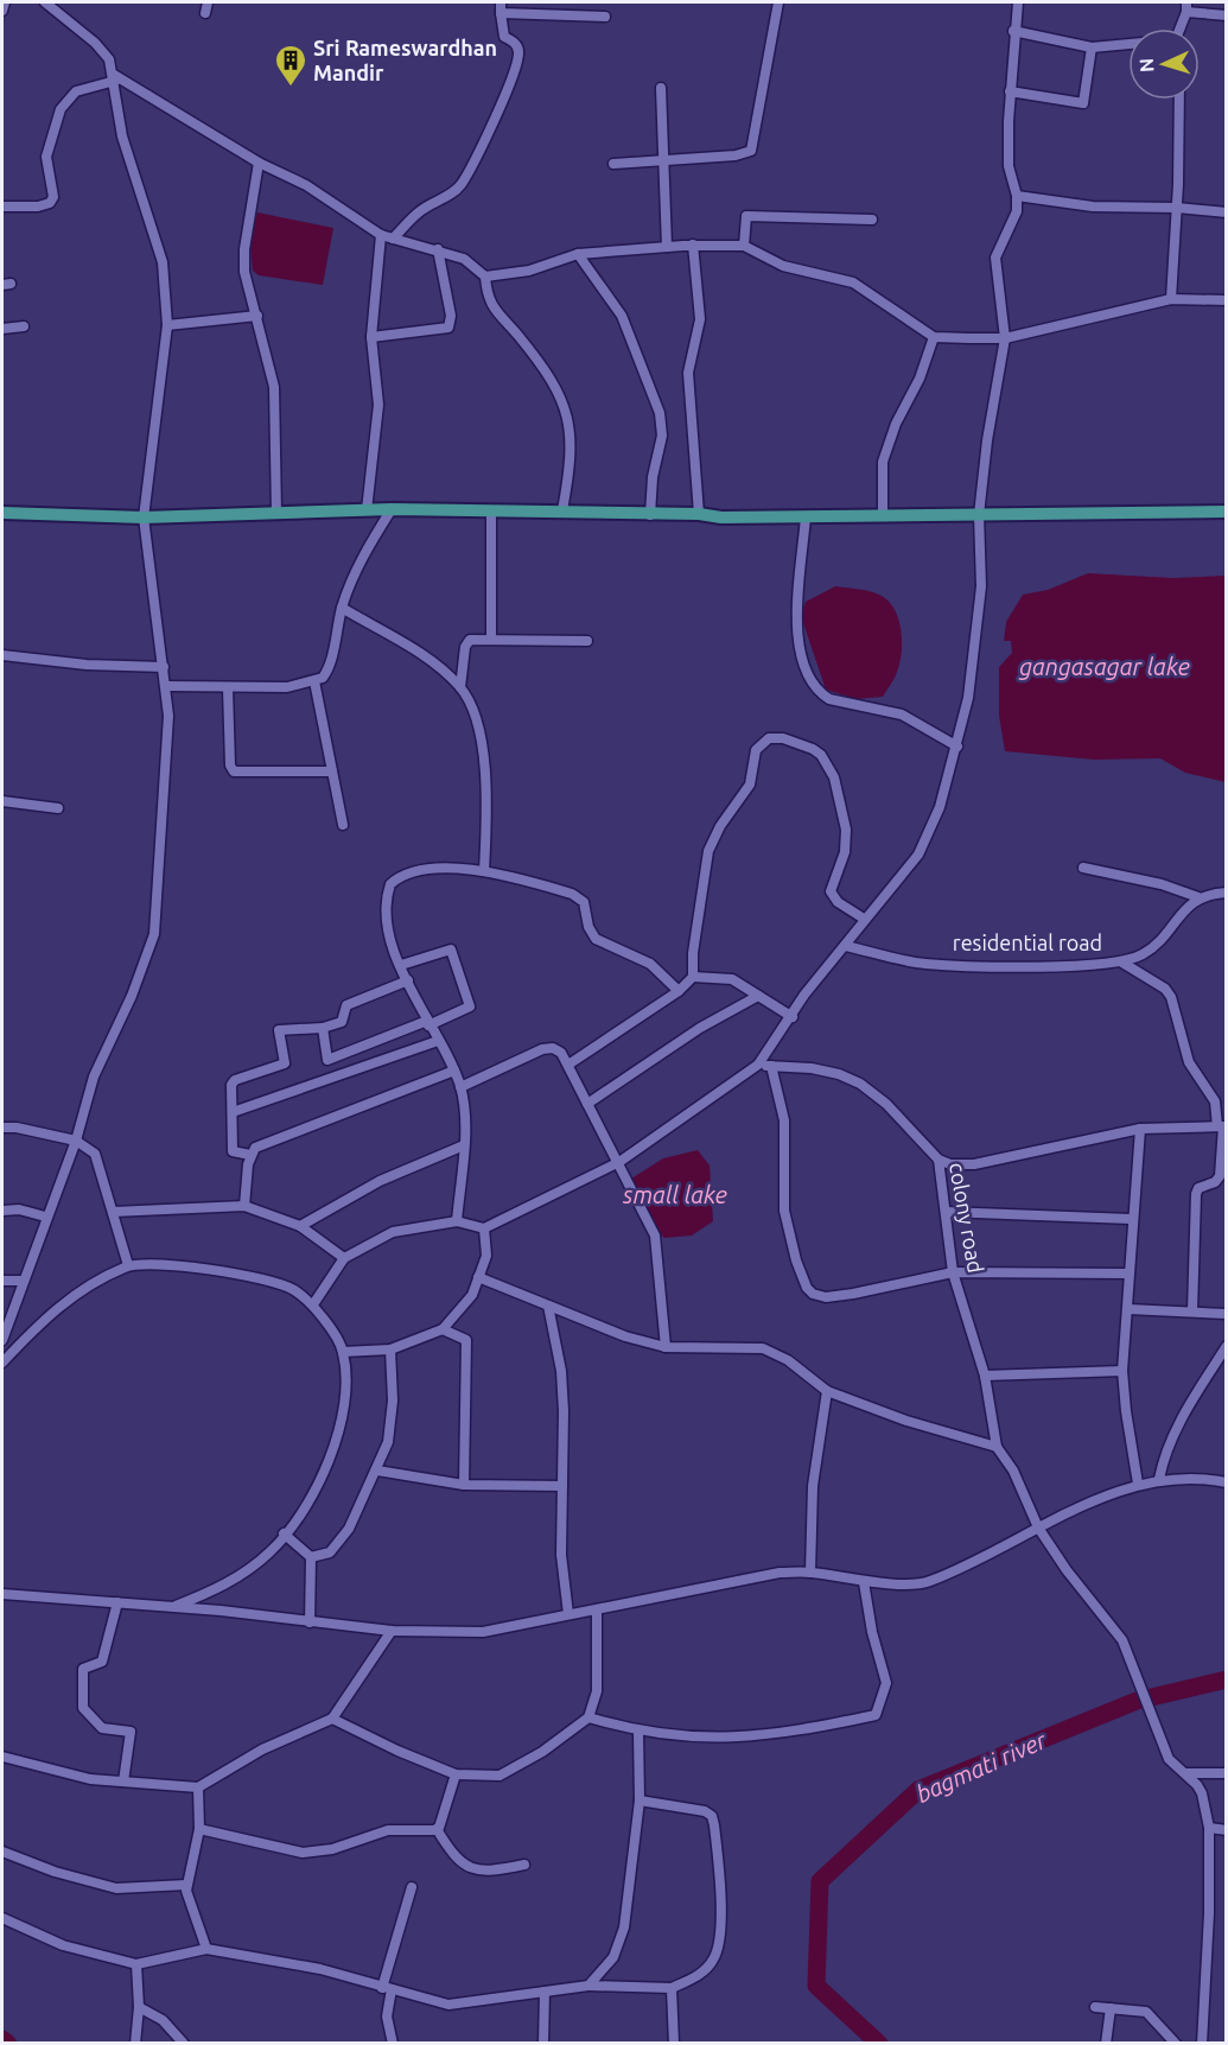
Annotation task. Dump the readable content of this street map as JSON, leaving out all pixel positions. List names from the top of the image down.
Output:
{
  "streets": {
    "street": ["residential road", "colony road"]
  },
  "water": ["gangasagar lake", "small lake", "bagmati river"],
  "places": {
    "building": ["Sri Rameswardhan Mandir"]
  },
  "north": "left"
}
